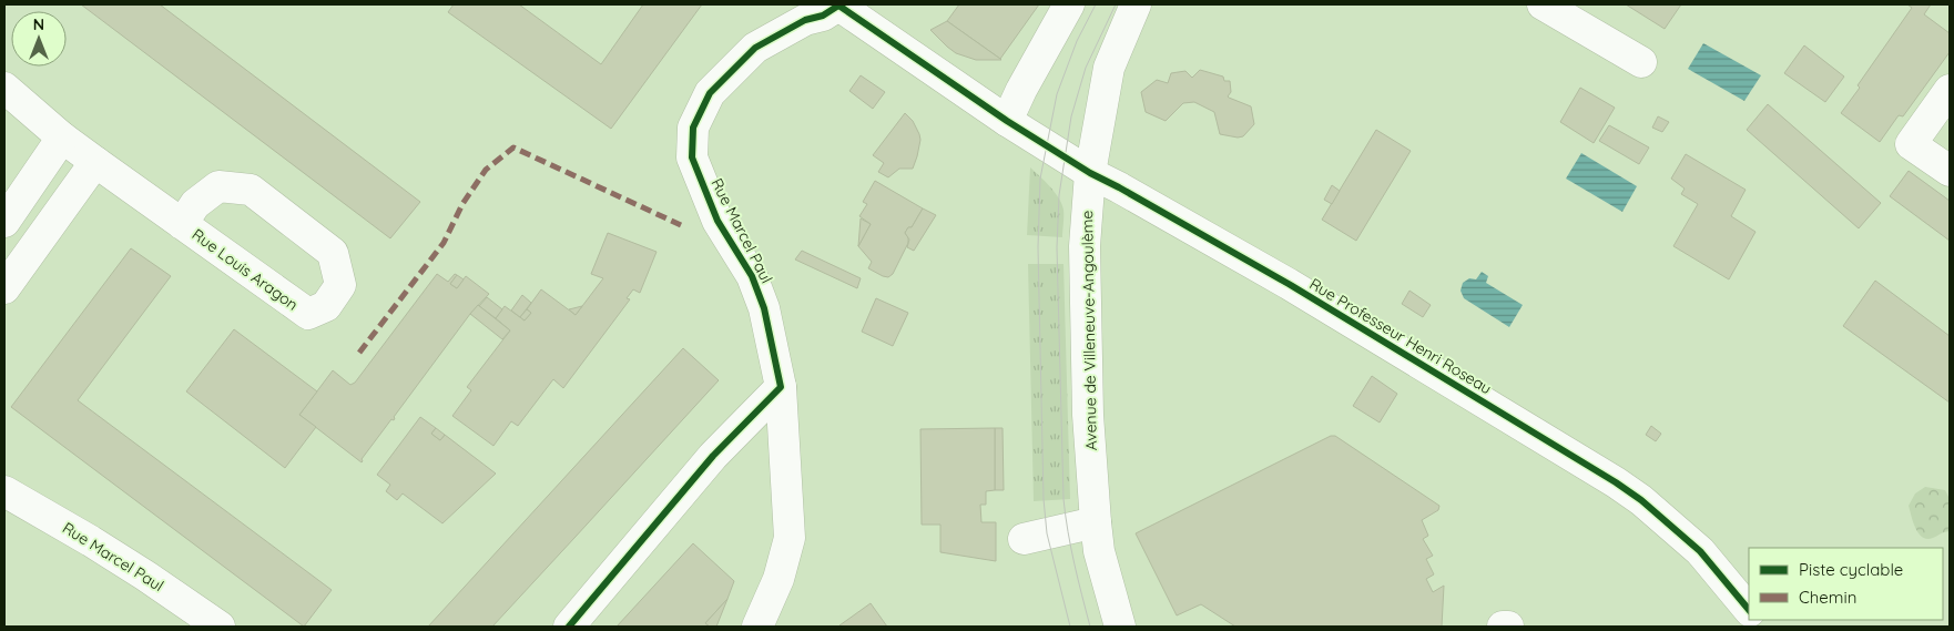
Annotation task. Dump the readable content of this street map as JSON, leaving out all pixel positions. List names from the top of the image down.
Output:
{
  "streets": {
    "street": [
      "Rue Marcel Paul",
      "Rue Louis Aragon",
      "Avenue de Villeneuve-Angoulème",
      "Rue Professeur Henri Roseau"
    ]
  },
  "crossings": [
    ["Rue Marcel Paul", "Rue Professeur Henri Roseau"],
    ["Avenue de Villeneuve-Angoulème", "Rue Professeur Henri Roseau"]
  ],
  "legend": ["Piste cyclable", "Chemin"],
  "north": "top"
}
